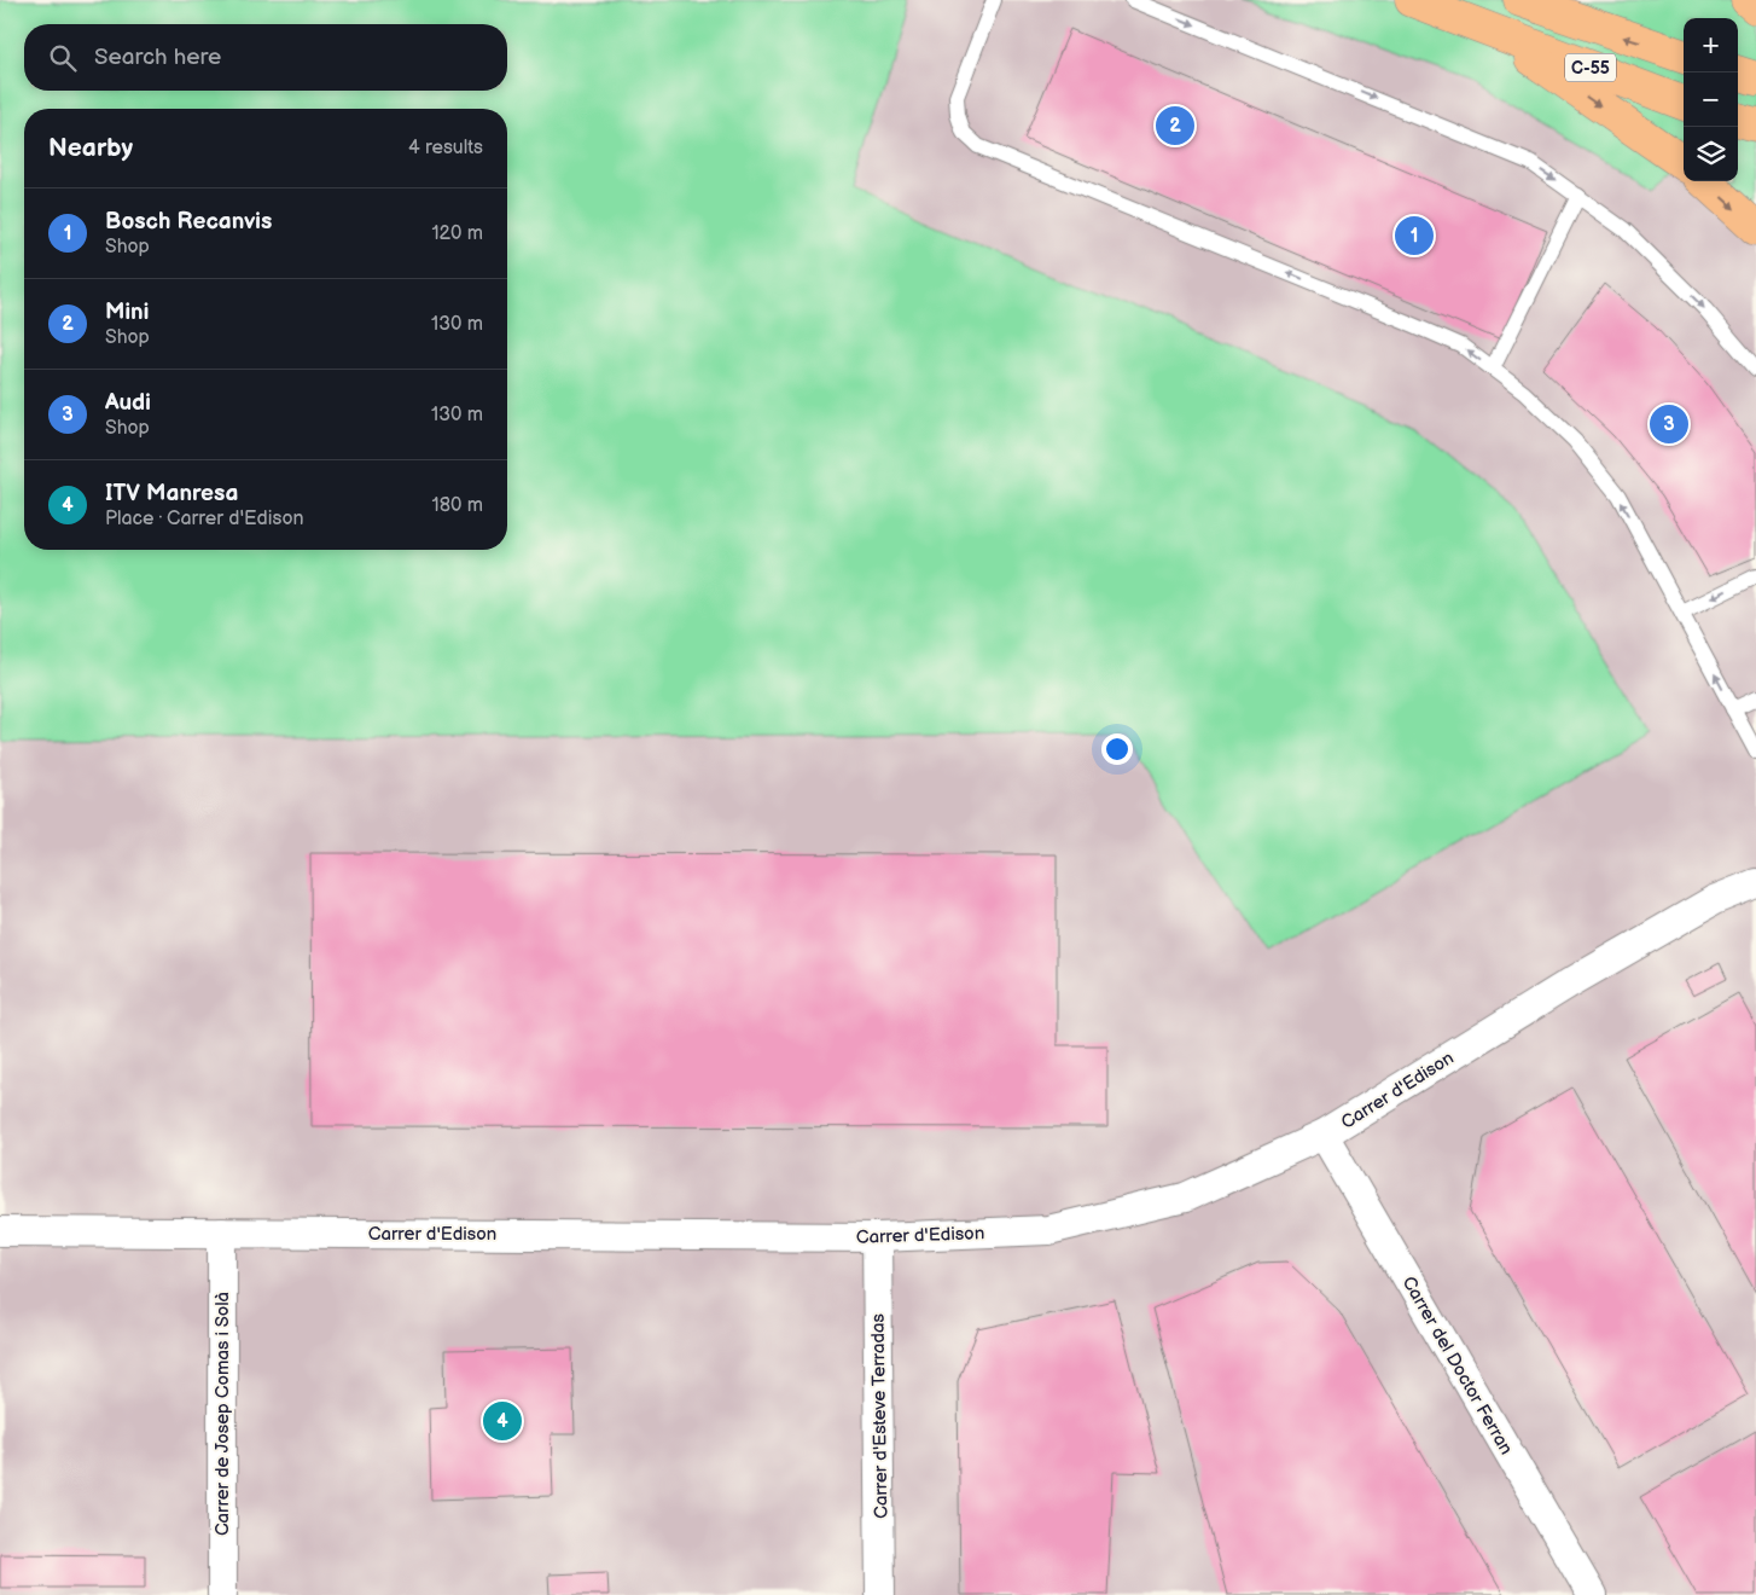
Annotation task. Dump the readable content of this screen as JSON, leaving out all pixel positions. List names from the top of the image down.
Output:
{
  "streets": {
    "highway": ["C-55"],
    "street": [
      "Carrer d'Edison",
      "Carrer del Doctor Ferran",
      "Carrer de Josep Comas i Solà",
      "Carrer d'Esteve Terradas"
    ]
  },
  "crossings": [
    ["Carrer d'Edison", "Carrer del Doctor Ferran"],
    ["Carrer d'Edison", "Carrer de Josep Comas i Solà"],
    ["Carrer d'Edison", "Carrer d'Esteve Terradas"]
  ],
  "page": {
    "map_buttons": ["+", "−"],
    "search": "Search here",
    "pins": [
      "2",
      "1",
      "3",
      "4"
    ],
    "heading": ["Nearby", "4 results"],
    "list": [
      {
        "mark": "1",
        "name": "Bosch Recanvis",
        "note": "Shop",
        "value": "120 m"
      },
      {
        "mark": "2",
        "name": "Mini",
        "note": "Shop",
        "value": "130 m"
      },
      {
        "mark": "3",
        "name": "Audi",
        "note": "Shop",
        "value": "130 m"
      },
      {
        "mark": "4",
        "name": "ITV Manresa",
        "note": "Place · Carrer d'Edison",
        "value": "180 m"
      }
    ]
  }
}
